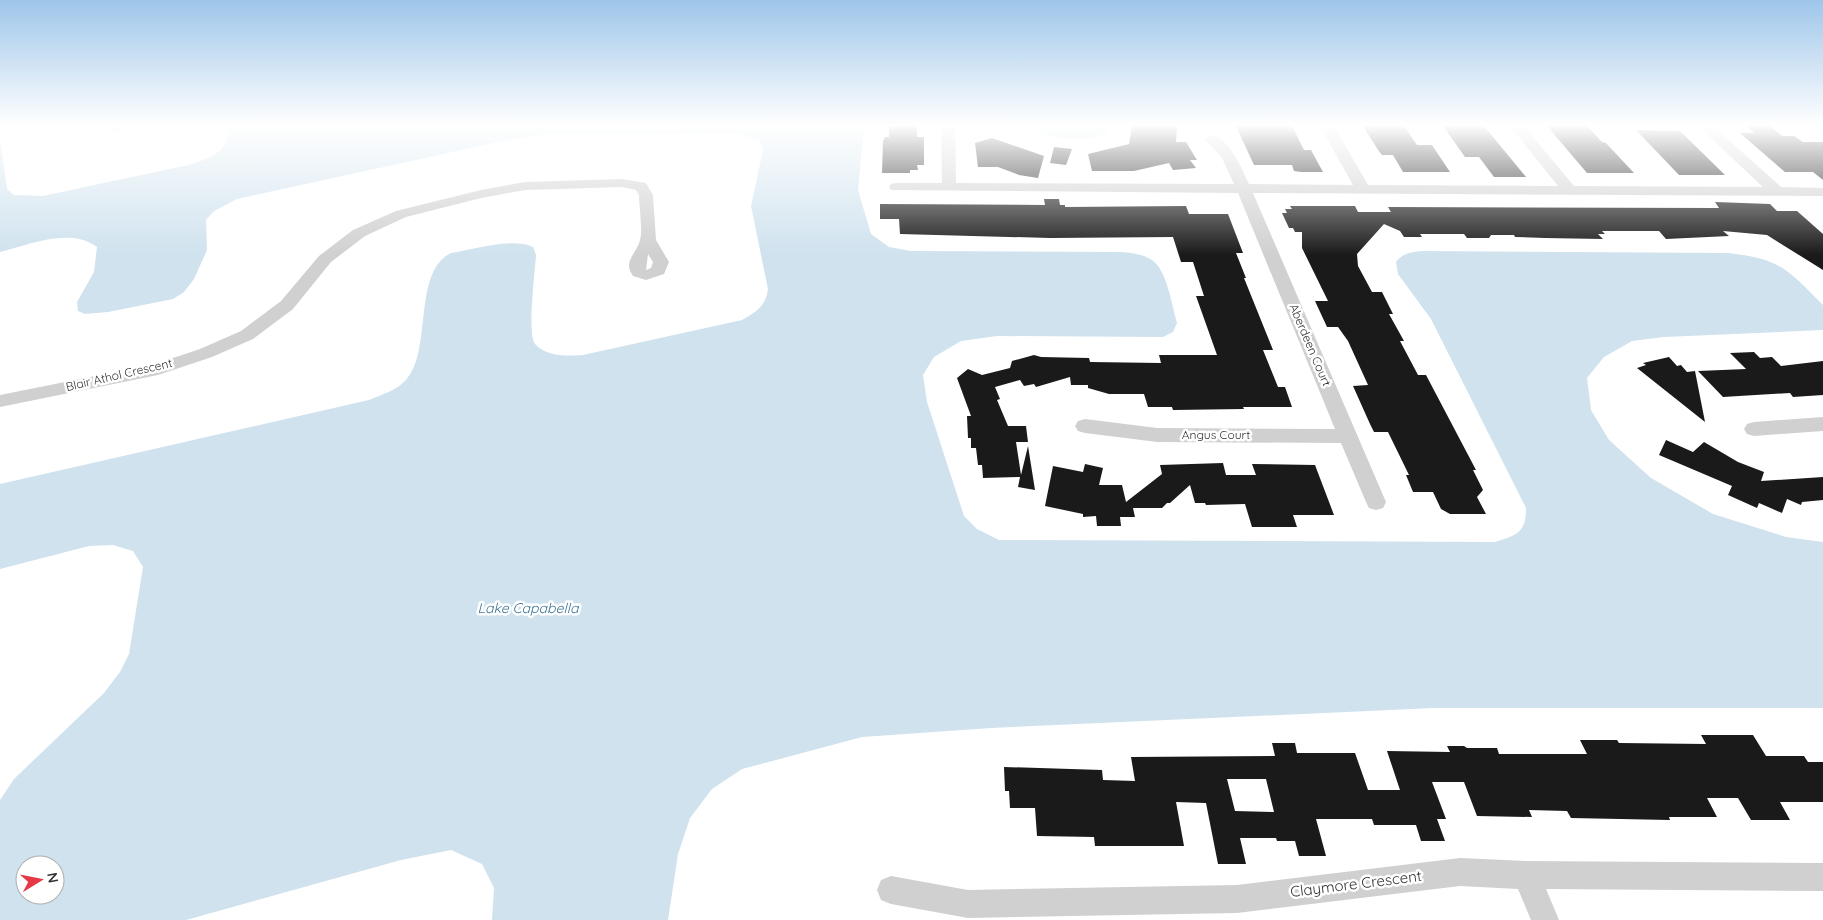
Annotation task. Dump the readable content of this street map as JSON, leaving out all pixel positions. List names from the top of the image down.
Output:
{
  "streets": {
    "street": [
      "Aberdeen Court",
      "Blair Athol Crescent",
      "Angus Court",
      "Claymore Crescent"
    ]
  },
  "crossings": [
    ["Aberdeen Court", "Angus Court"]
  ],
  "water": ["Lake Capabella"],
  "north": "right"
}
